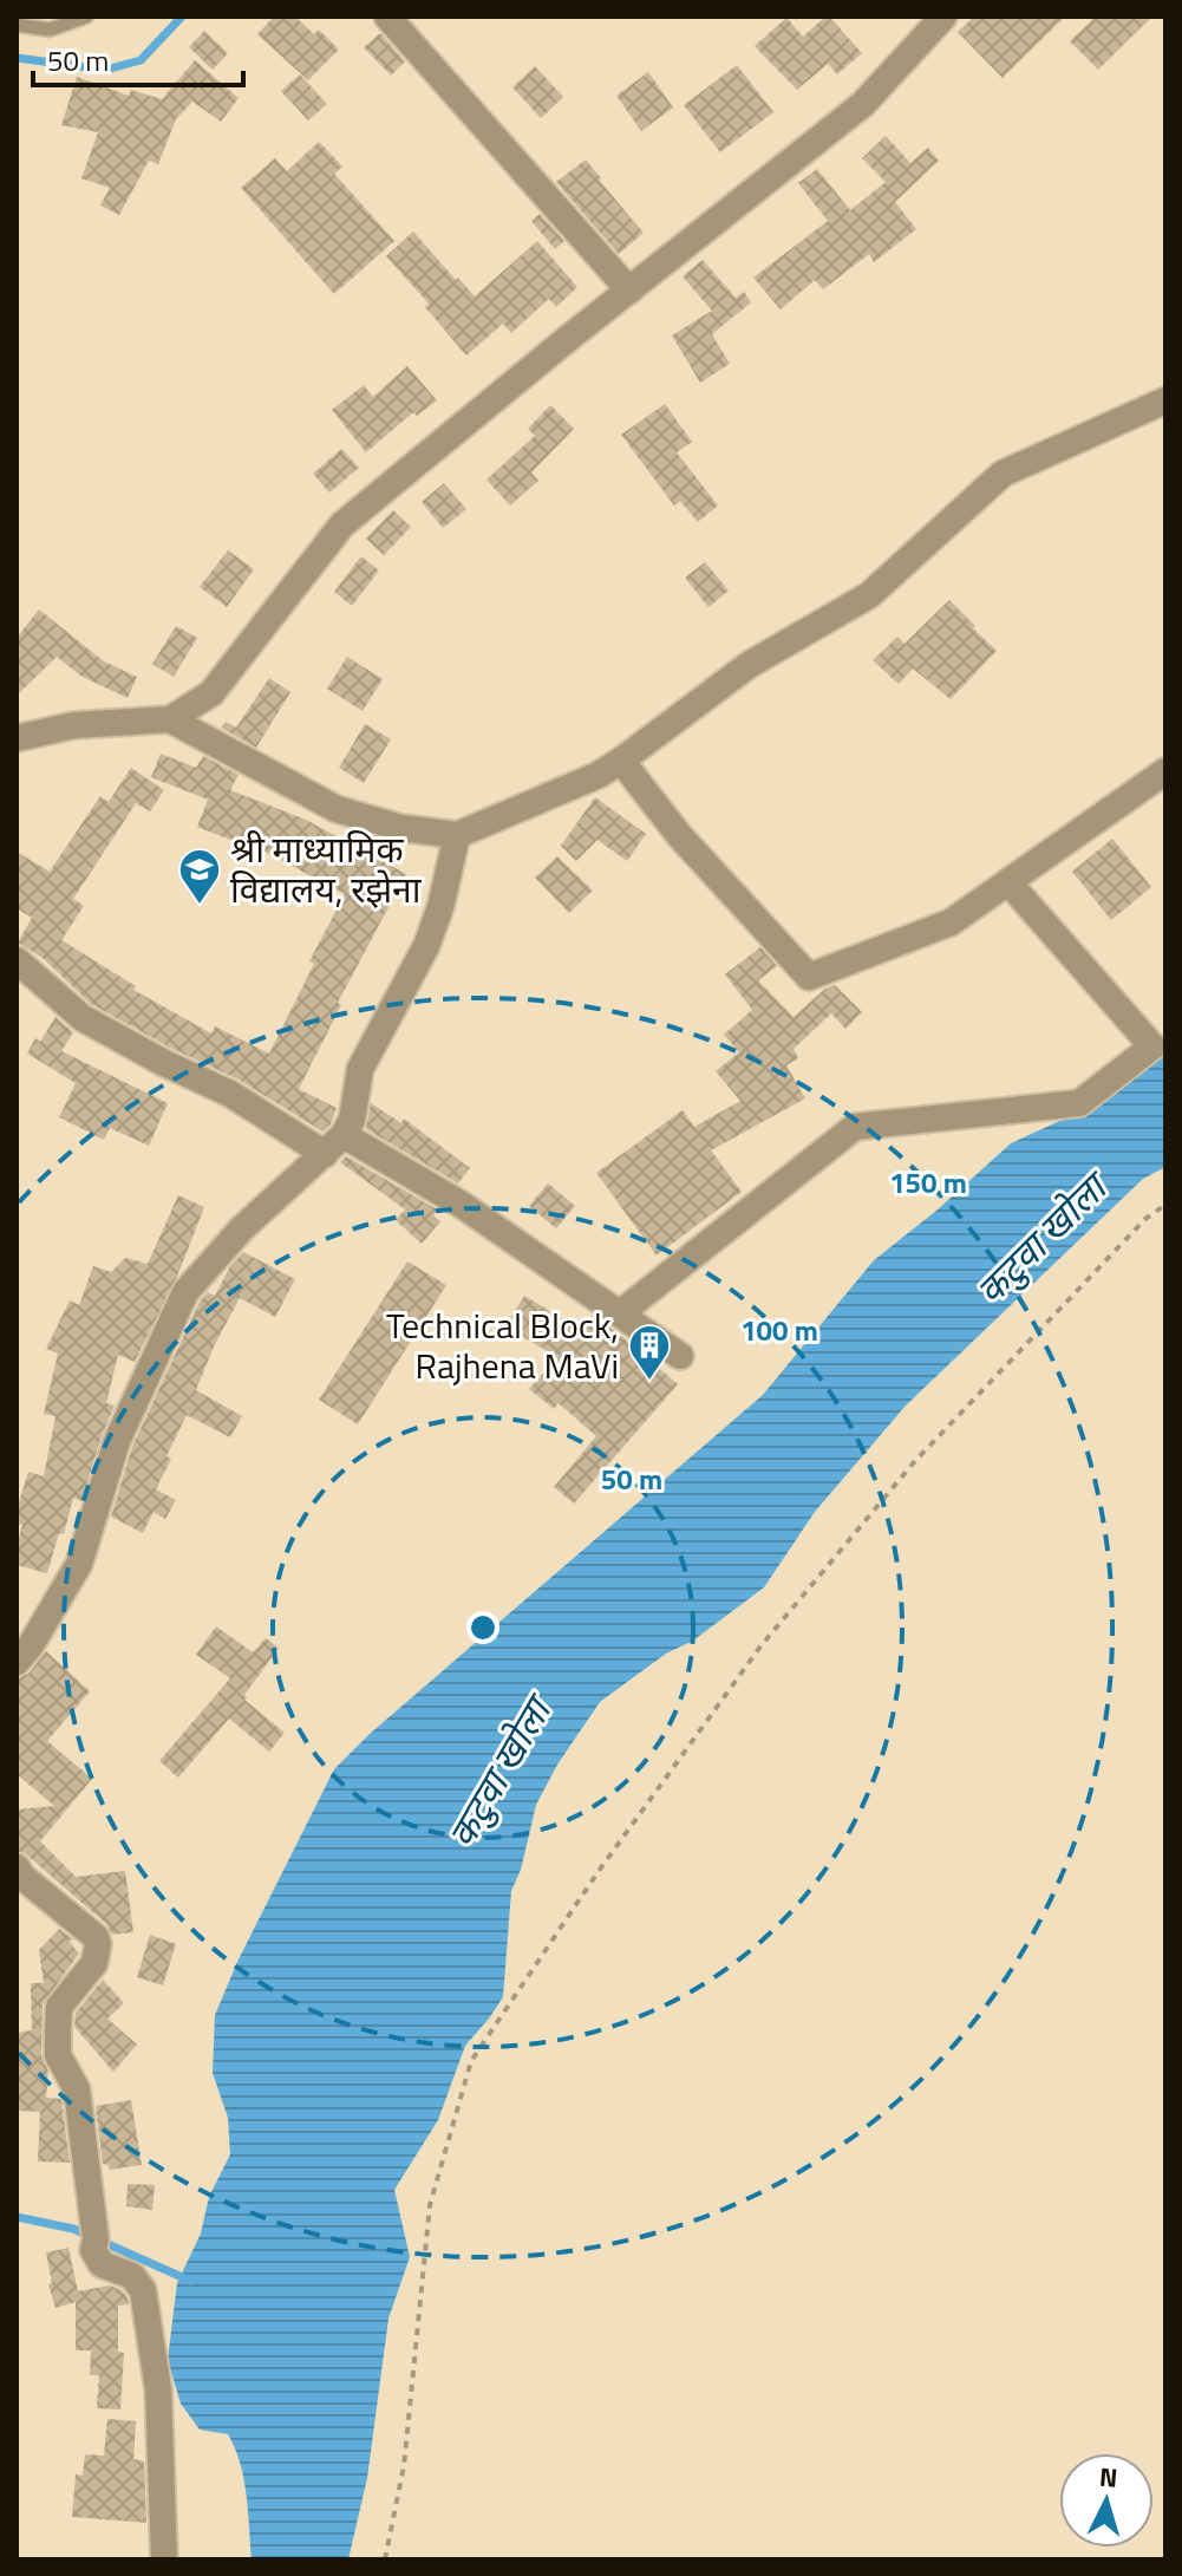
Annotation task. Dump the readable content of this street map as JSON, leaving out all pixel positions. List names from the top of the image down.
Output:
{
  "water": ["कटुवा खोला"],
  "places": {
    "school or university": ["श्री माध्यामिक विद्यालय, रझेना"],
    "building": ["Technical Block, Rajhena MaVi"]
  },
  "scale_bar": "50 m",
  "north": "top",
  "rings": ["150 m", "100 m", "50 m"]
}
